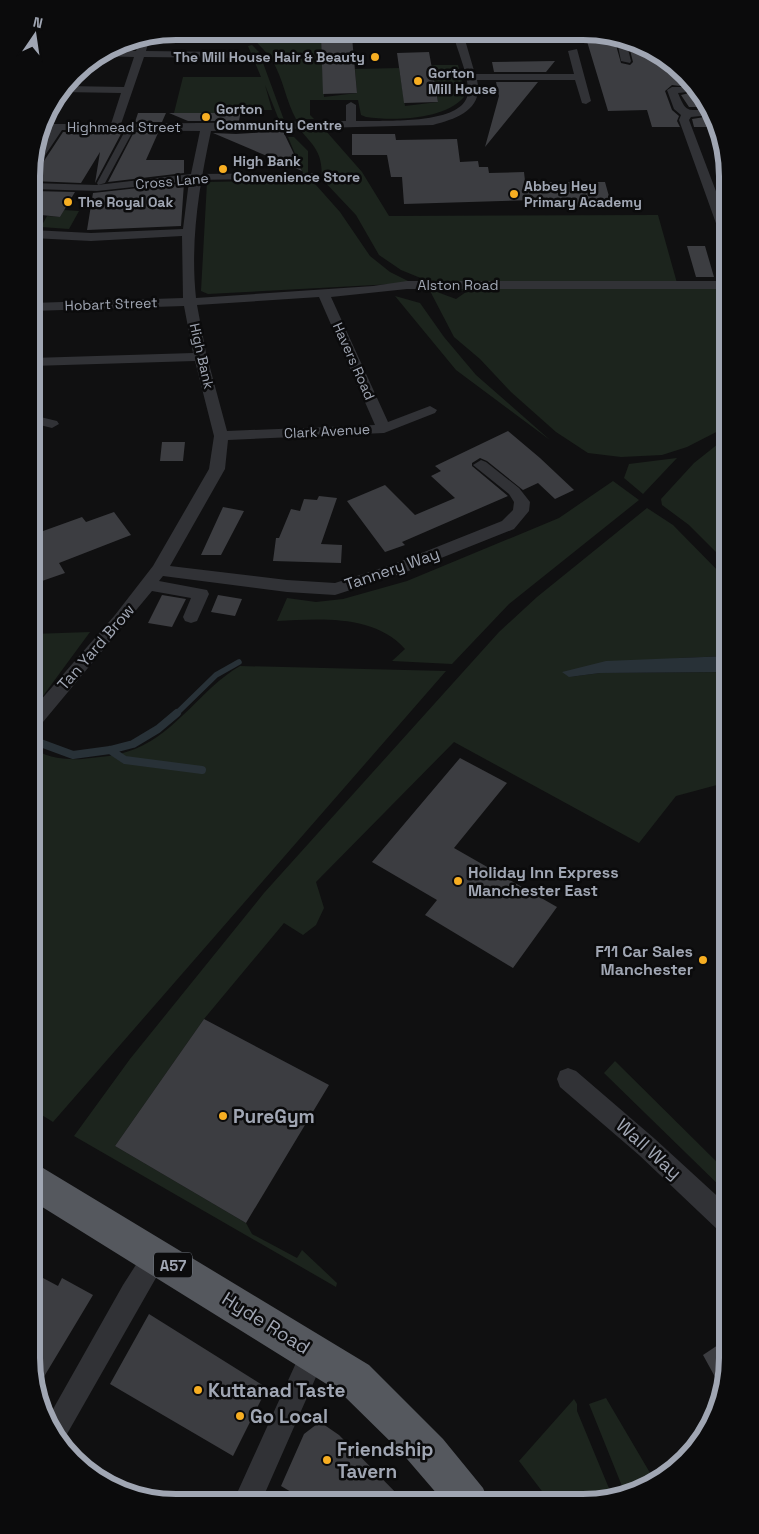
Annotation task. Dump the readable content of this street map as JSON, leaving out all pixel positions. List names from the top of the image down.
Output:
{
  "streets": {
    "highway": ["A57", "Hyde Road"],
    "street": [
      "Highmead Street",
      "Cross Lane",
      "Alston Road",
      "Hobart Street",
      "High Bank",
      "Havers Road",
      "Clark Avenue",
      "Tannery Way",
      "Tan Yard Brow",
      "Wall Way"
    ]
  },
  "crossings": [
    ["Highmead Street", "High Bank"],
    ["Cross Lane", "High Bank"],
    ["Alston Road", "Hobart Street"],
    ["Alston Road", "High Bank"],
    ["Alston Road", "Havers Road"],
    ["Hobart Street", "High Bank"],
    ["High Bank", "Clark Avenue"],
    ["High Bank", "Tannery Way"],
    ["High Bank", "Tan Yard Brow"],
    ["Havers Road", "Clark Avenue"],
    ["Tannery Way", "Tan Yard Brow"]
  ],
  "places": [
    "The Mill House Hair & Beauty",
    "Gorton Mill House",
    "Gorton Community Centre",
    "High Bank Convenience Store",
    "Abbey Hey Primary Academy",
    "The Royal Oak",
    "Holiday Inn Express Manchester East",
    "F11 Car Sales Manchester",
    "PureGym",
    "Kuttanad Taste",
    "Go Local",
    "Friendship Tavern"
  ],
  "north": "top"
}
